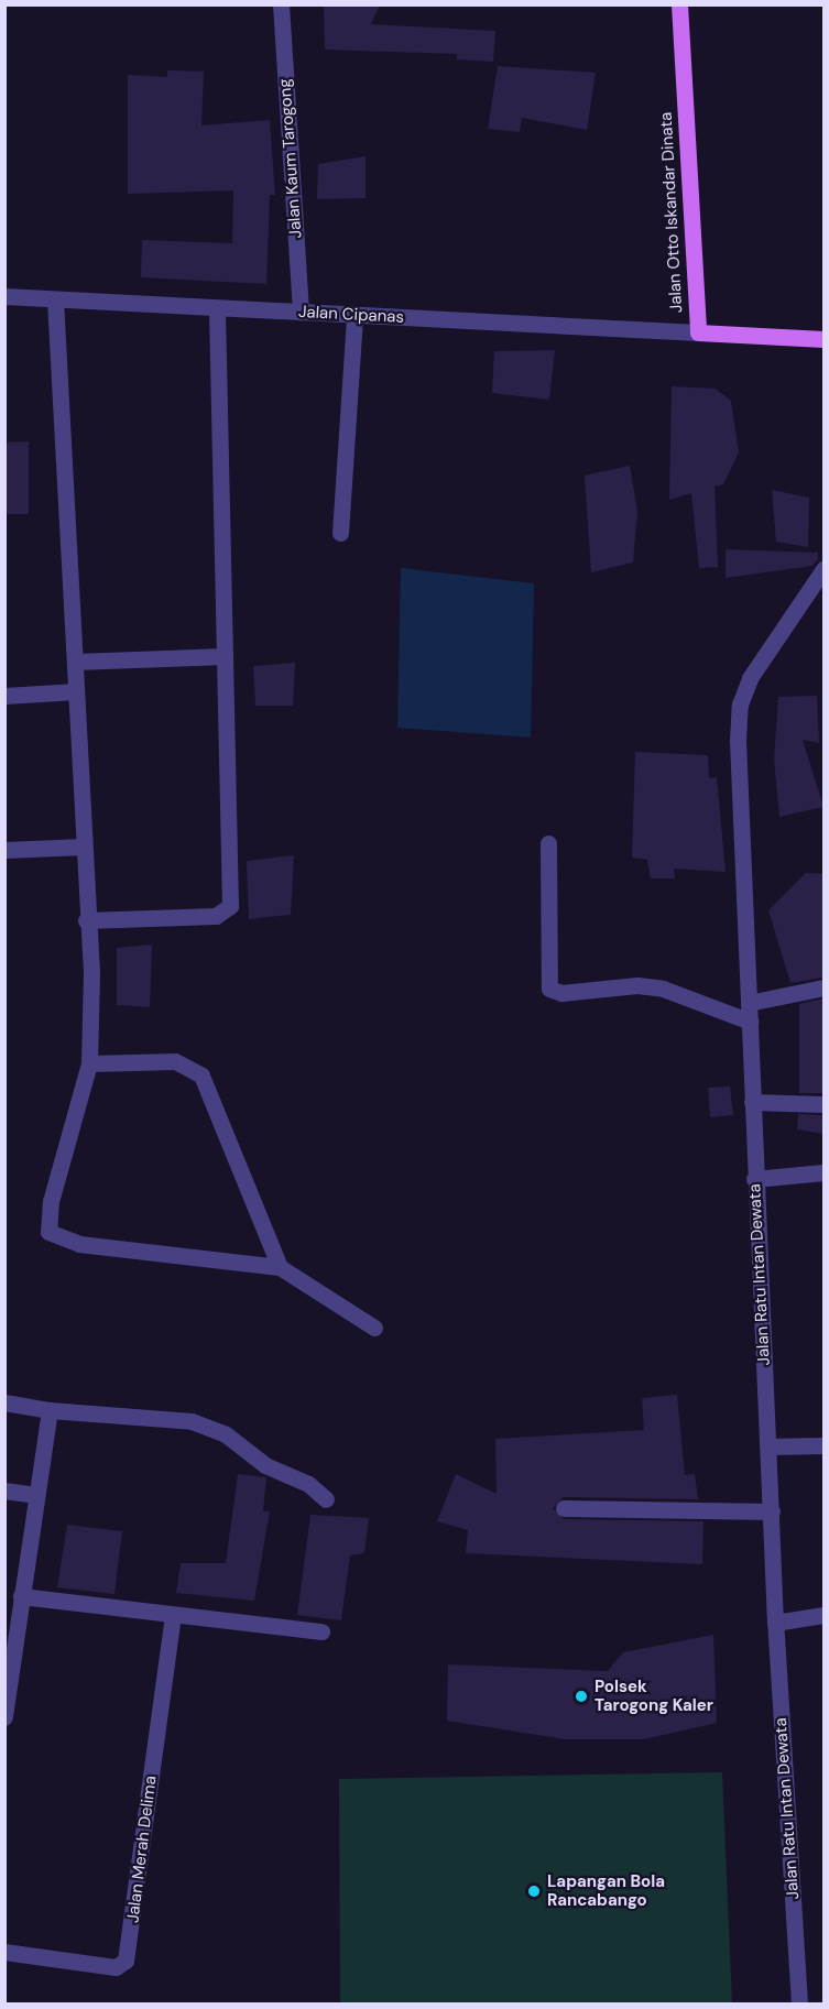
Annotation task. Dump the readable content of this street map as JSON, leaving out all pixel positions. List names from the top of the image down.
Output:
{
  "streets": {
    "main road": ["Jalan Otto Iskandar Dinata"],
    "street": [
      "Jalan Kaum Tarogong",
      "Jalan Cipanas",
      "Jalan Ratu Intan Dewata",
      "Jalan Merah Delima"
    ]
  },
  "crossings": [
    ["Jalan Kaum Tarogong", "Jalan Cipanas"],
    ["Jalan Otto Iskandar Dinata", "Jalan Cipanas"]
  ],
  "places": ["Polsek Tarogong Kaler", "Lapangan Bola Rancabango"]
}
